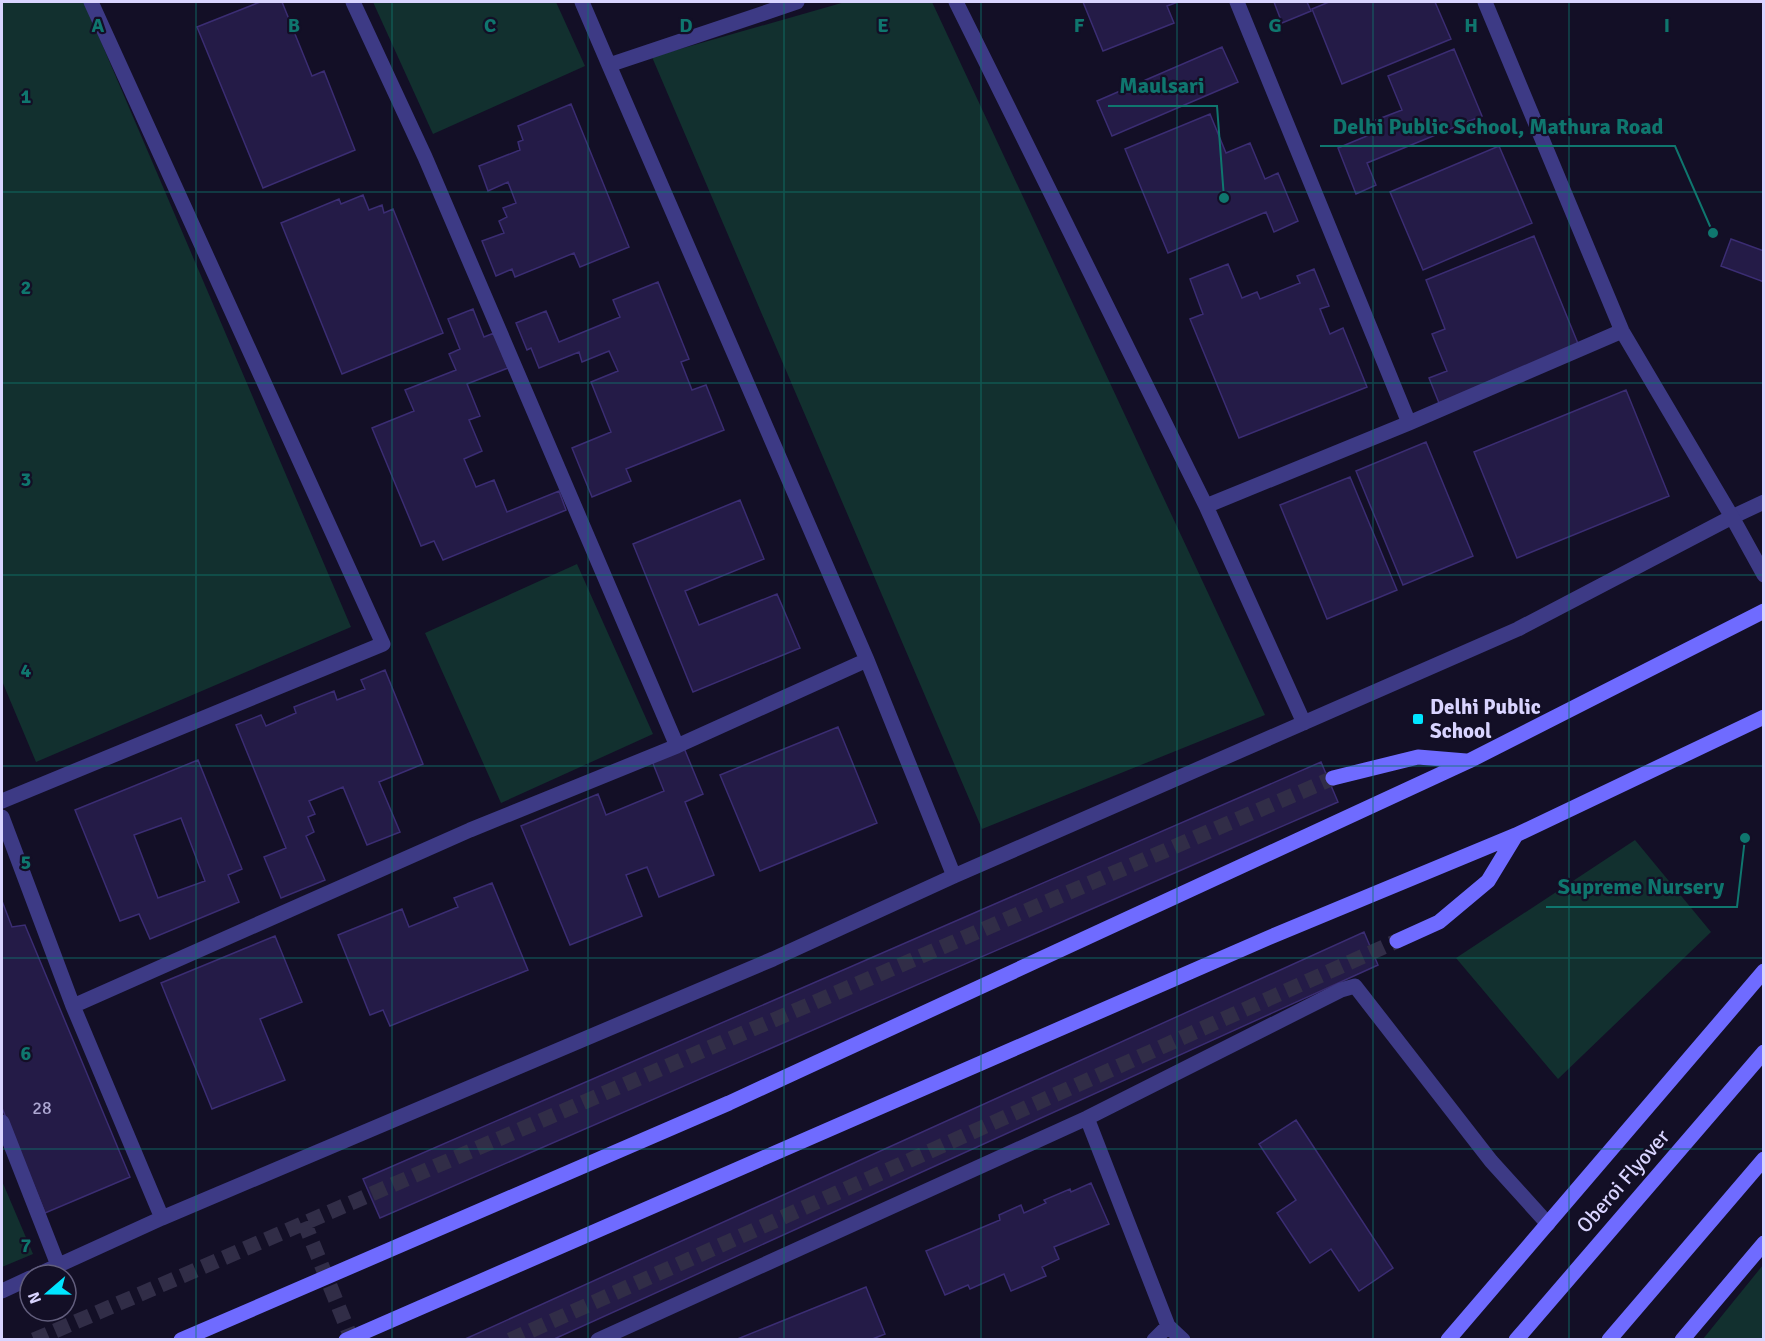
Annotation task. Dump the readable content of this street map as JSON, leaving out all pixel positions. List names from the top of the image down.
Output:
{
  "streets": {
    "main road": ["Oberoi Flyover"]
  },
  "places": {
    "other": ["Maulsari", "Delhi Public School, Mathura Road", "Supreme Nursery"],
    "transit": ["Delhi Public School"]
  },
  "house_numbers": ["28"],
  "north": "left",
  "grid": {
    "columns": [
      "A",
      "B",
      "C",
      "D",
      "E",
      "F",
      "G",
      "H",
      "I"
    ],
    "rows": [
      "1",
      "2",
      "3",
      "4",
      "5",
      "6",
      "7"
    ]
  }
}
